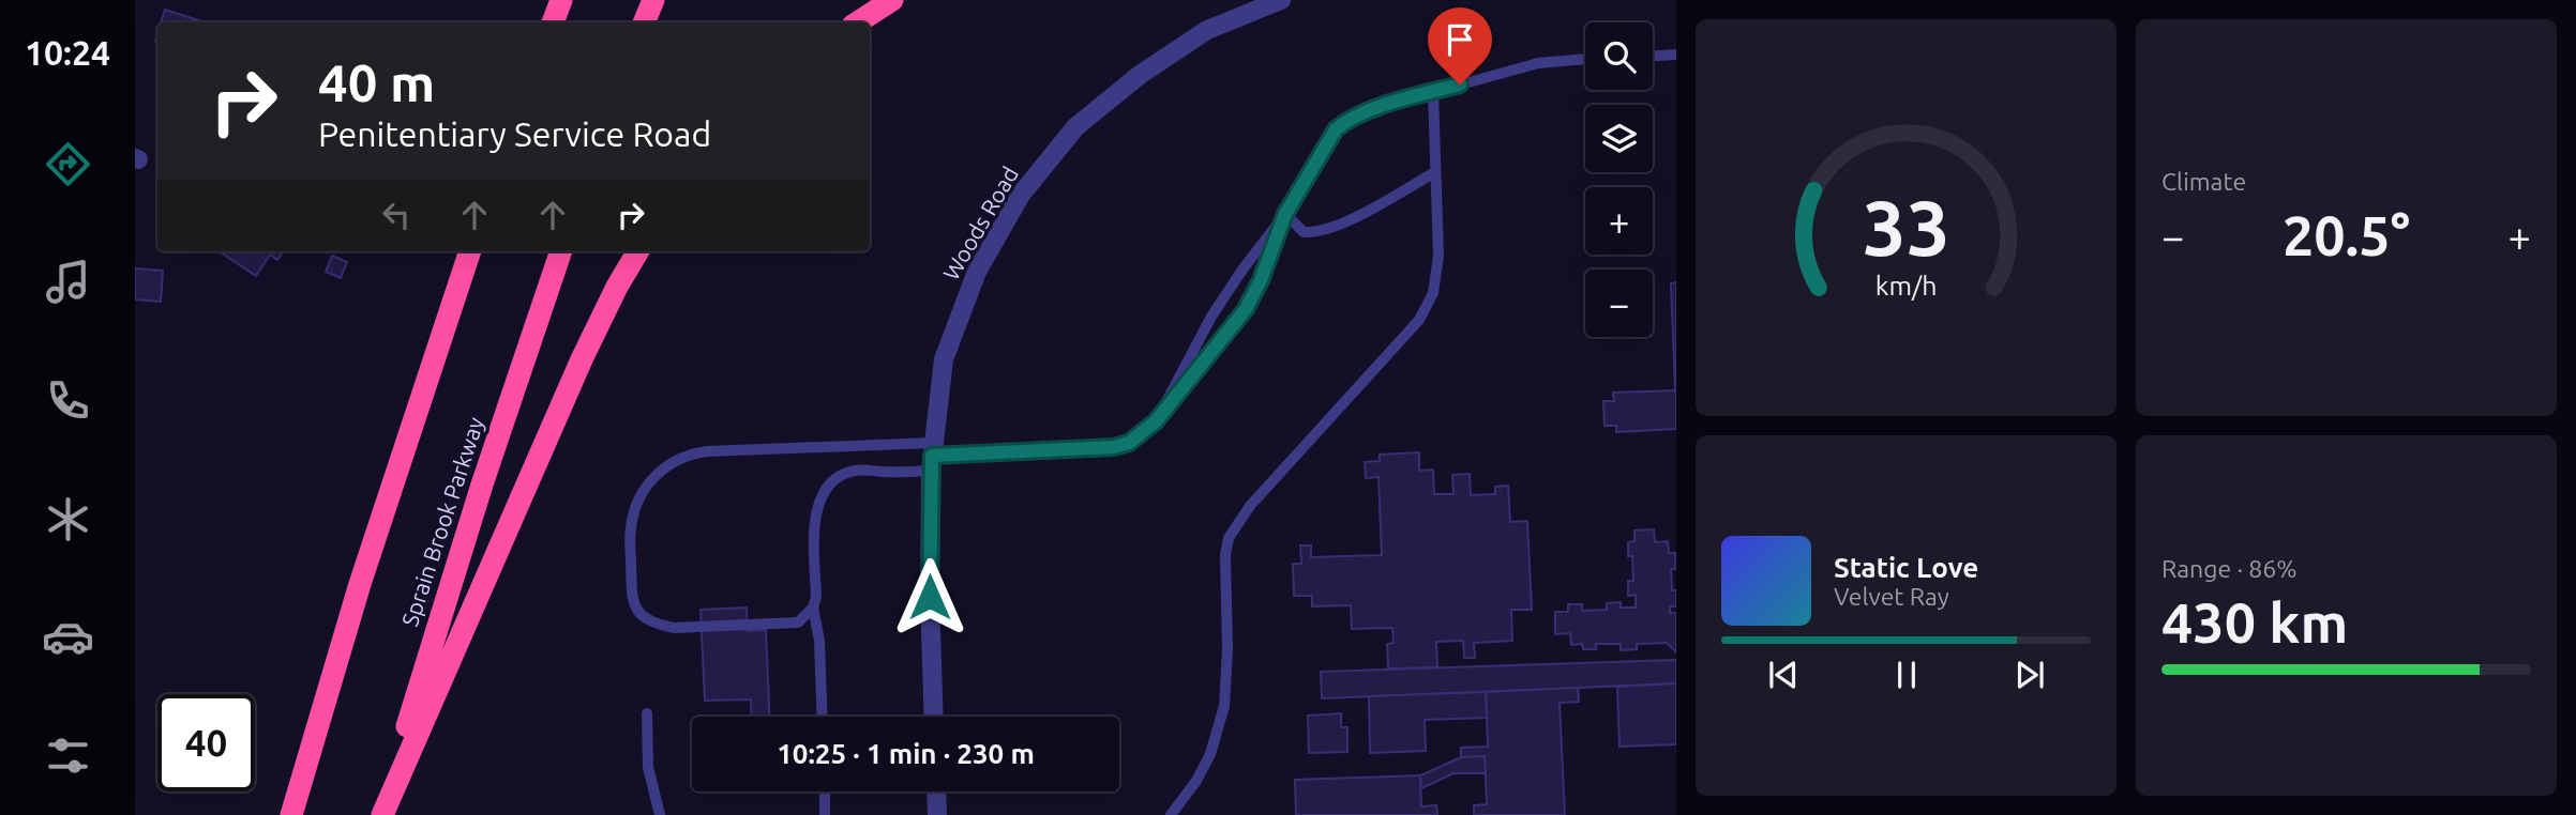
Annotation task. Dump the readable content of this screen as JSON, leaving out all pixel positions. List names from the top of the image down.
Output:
{
  "streets": {
    "highway": ["Sprain Brook Parkway"],
    "street": ["Woods Road"]
  },
  "page": {
    "tabs": "10:24",
    "tile": [
      "Climate",
      ["Range · 86%", "430 km"]
    ],
    "map_buttons": ["+", "−"],
    "turn": ["40 m", "Penitentiary Service Road"],
    "heat": ["−", "20.5°", "+"],
    "song": ["Static Love", "Velvet Ray"],
    "limit": "40",
    "trip": "10:25 · 1 min · 230 m",
    "gauge": ["33", "km/h"]
  }
}
